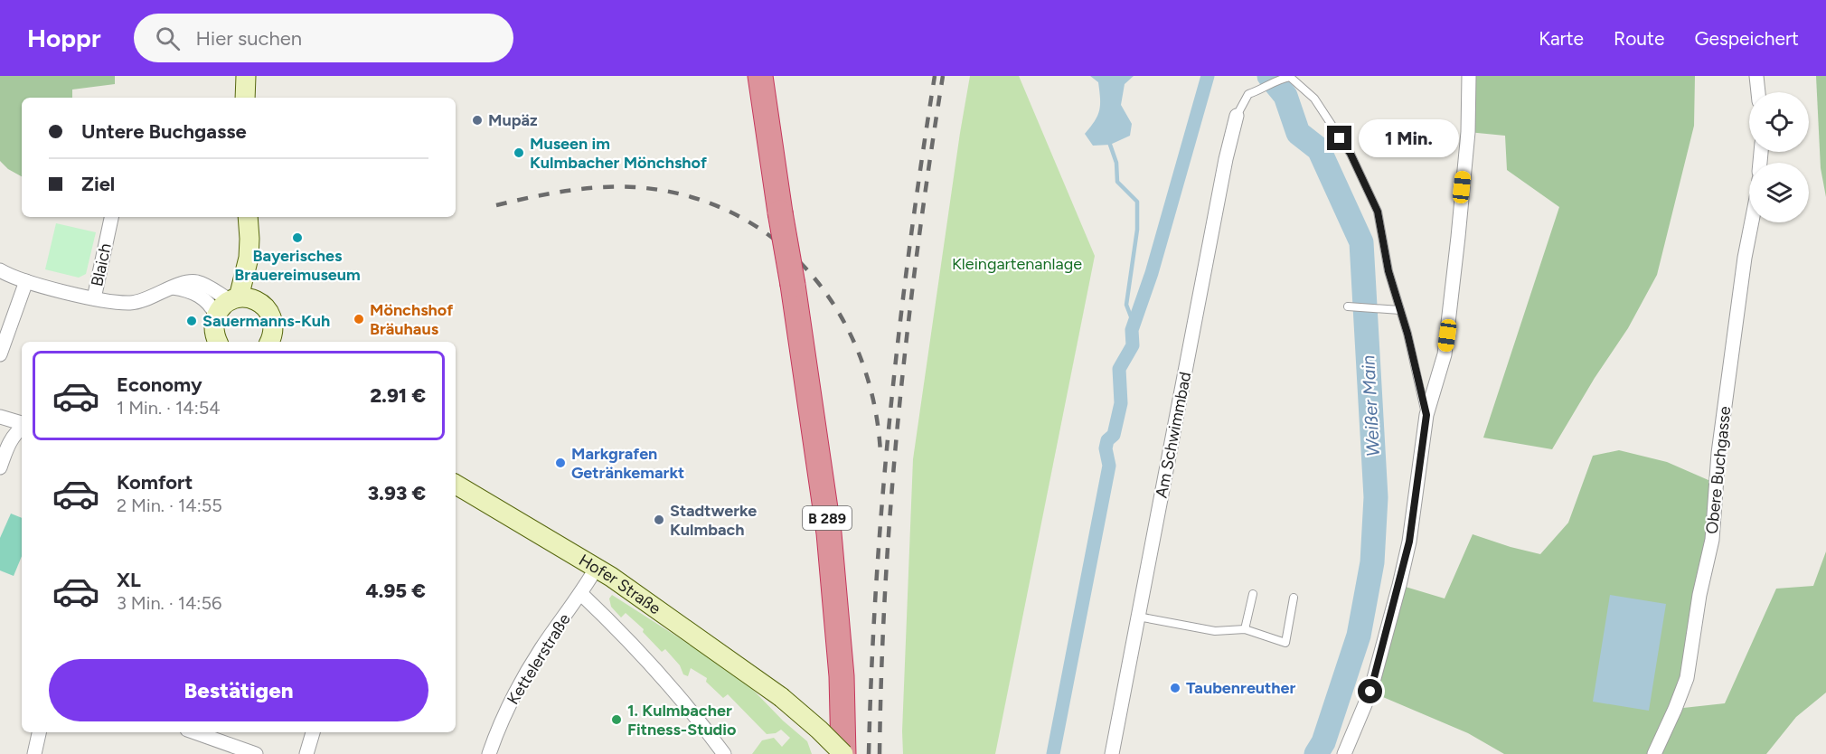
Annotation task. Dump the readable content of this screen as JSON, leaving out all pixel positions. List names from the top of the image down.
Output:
{
  "streets": {
    "highway": ["B 289"],
    "street": [
      "Blaich",
      "Am Schwimmbad",
      "Obere Buchgasse",
      "Hofer Straße",
      "Kettelerstraße"
    ]
  },
  "crossings": [
    ["B 289", "Hofer Straße"],
    ["Hofer Straße", "Kettelerstraße"]
  ],
  "water": ["Weißer Main"],
  "parks": ["Kleingartenanlage"],
  "places": [
    "Mupäz",
    "Museen im Kulmbacher Mönchshof",
    "Bayerisches Brauereimuseum",
    "Mönchshof Bräuhaus",
    "Sauermanns-Kuh",
    "Markgrafen Getränkemarkt",
    "Stadtwerke Kulmbach",
    "Taubenreuther",
    "1. Kulmbacher Fitness-Studio"
  ],
  "page": {
    "header": "Hoppr",
    "search": "Hier suchen",
    "nav": ["Karte", "Route", "Gespeichert"],
    "banner": ["Untere Buchgasse", "Ziel"],
    "bubble": "1 Min.",
    "list": [
      {
        "name": "Economy",
        "note": "1 Min. · 14:54",
        "value": "2.91 €"
      },
      {
        "name": "Komfort",
        "note": "2 Min. · 14:55",
        "value": "3.93 €"
      },
      {
        "name": "XL",
        "note": "3 Min. · 14:56",
        "value": "4.95 €"
      }
    ],
    "buttons": "Bestätigen"
  }
}
